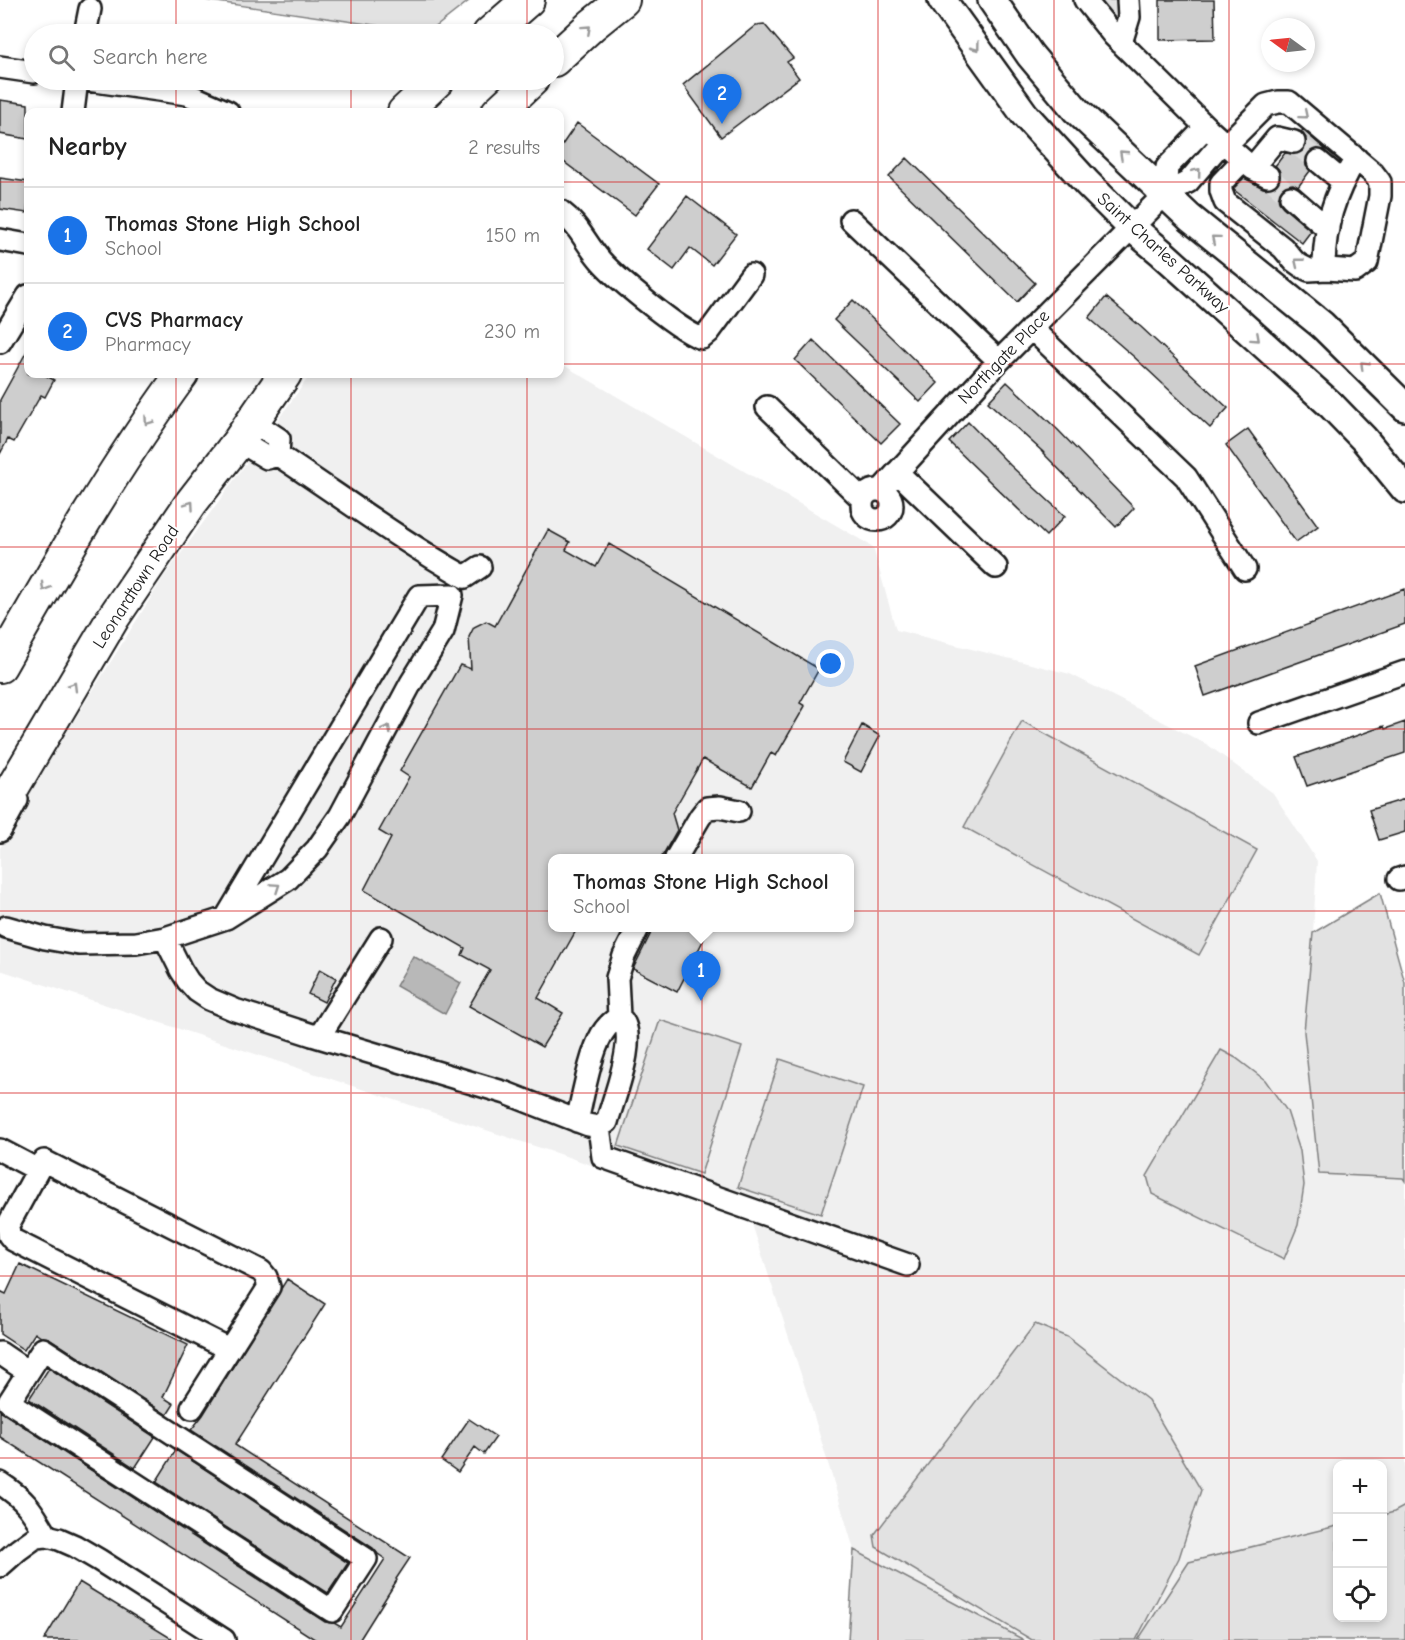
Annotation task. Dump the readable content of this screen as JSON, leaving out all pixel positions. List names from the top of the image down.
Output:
{
  "streets": {
    "highway": ["Leonardtown Road"],
    "main road": ["Saint Charles Parkway"],
    "street": ["Northgate Place"]
  },
  "crossings": [
    ["Saint Charles Parkway", "Northgate Place"]
  ],
  "north": "left",
  "page": {
    "search": "Search here",
    "pins": ["2", "1"],
    "heading": ["Nearby", "2 results"],
    "list": [
      {
        "mark": "1",
        "name": "Thomas Stone High School",
        "note": "School",
        "value": "150 m"
      },
      {
        "mark": "2",
        "name": "CVS Pharmacy",
        "note": "Pharmacy",
        "value": "230 m"
      }
    ],
    "popup": ["Thomas Stone High School", "School"],
    "map_buttons": ["+", "−"]
  }
}
